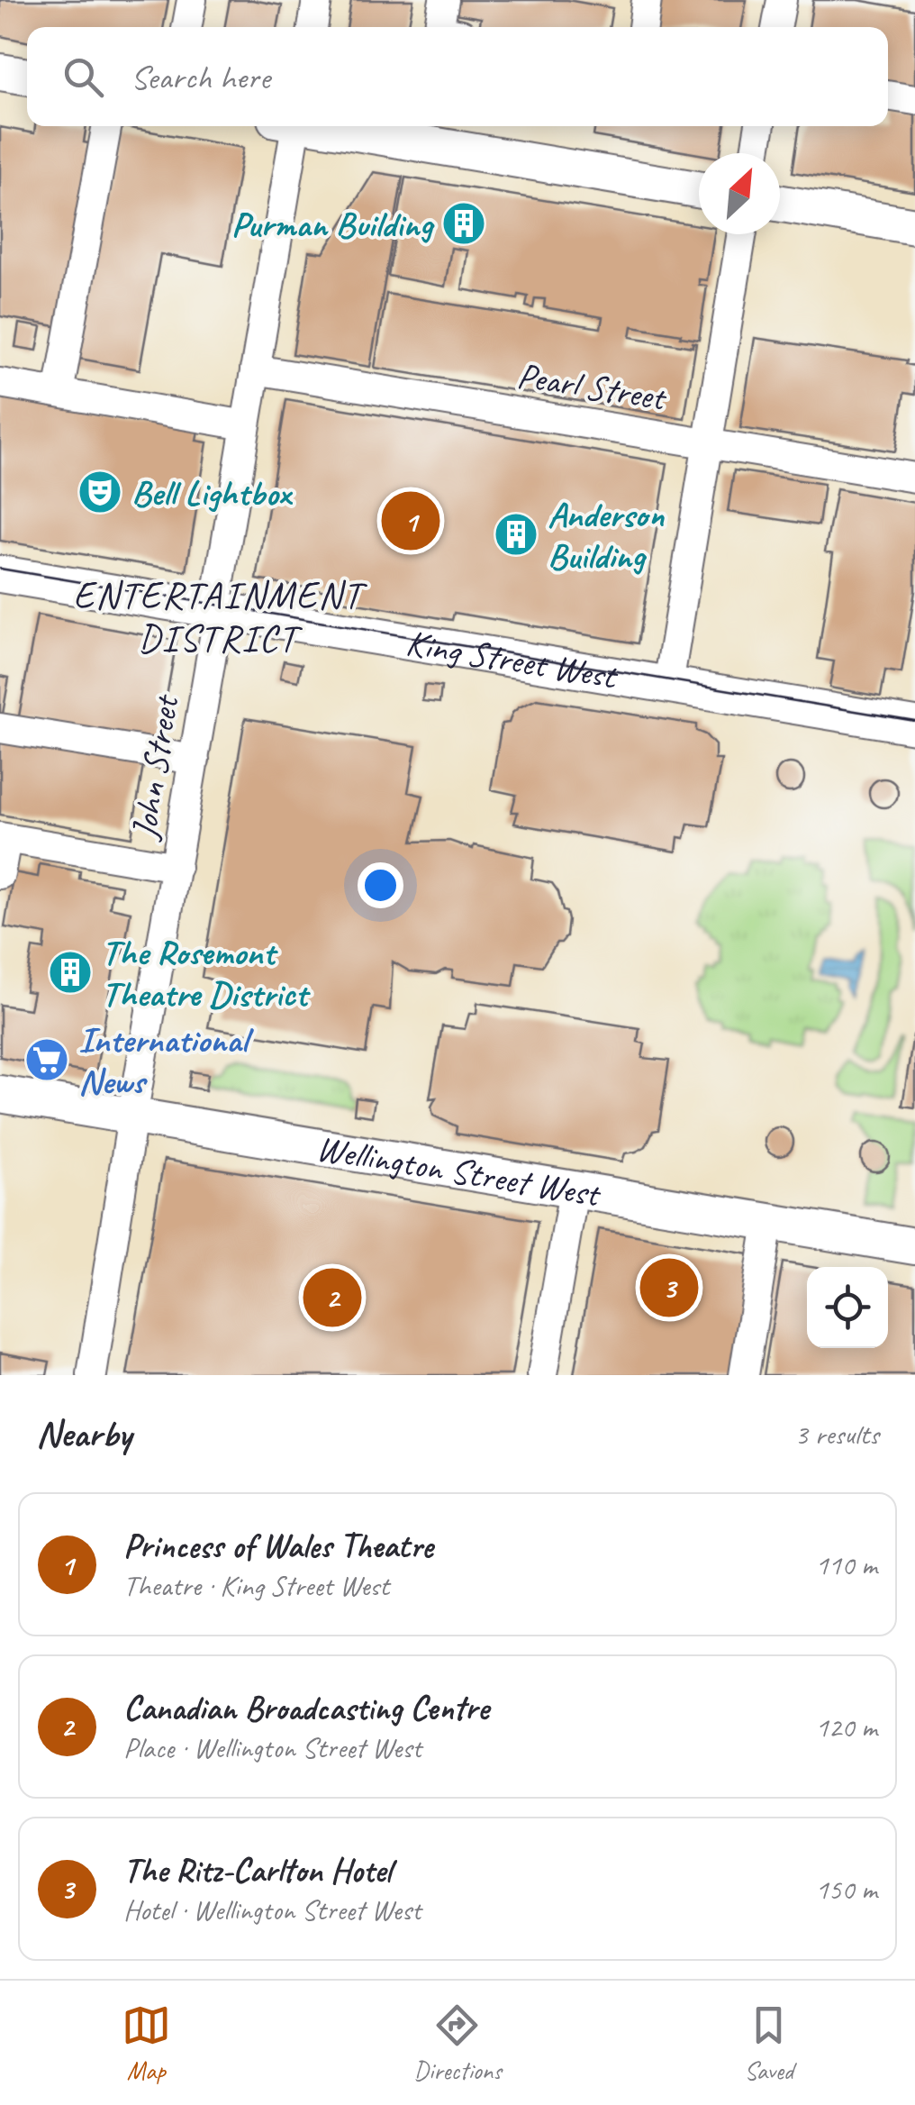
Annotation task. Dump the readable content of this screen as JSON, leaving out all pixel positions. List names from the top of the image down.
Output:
{
  "streets": {
    "main road": ["King Street West", "Wellington Street West"],
    "street": ["Pearl Street", "John Street"]
  },
  "crossings": [
    ["Pearl Street", "John Street"],
    ["King Street West", "John Street"],
    ["John Street", "Wellington Street West"]
  ],
  "districts": ["ENTERTAINMENT DISTRICT"],
  "places": {
    "building": ["Purman Building", "Anderson Building", "The Rosemont Theatre District"],
    "theatre": ["Bell Lightbox"],
    "supermarket": ["International News"]
  },
  "north": "top right",
  "page": {
    "search": "Search here",
    "pins": ["1", "3", "2"],
    "heading": ["Nearby", "3 results"],
    "list": [
      {
        "mark": "1",
        "name": "Princess of Wales Theatre",
        "note": "Theatre · King Street West",
        "value": "110 m"
      },
      {
        "mark": "2",
        "name": "Canadian Broadcasting Centre",
        "note": "Place · Wellington Street West",
        "value": "120 m"
      },
      {
        "mark": "3",
        "name": "The Ritz-Carlton Hotel",
        "note": "Hotel · Wellington Street West",
        "value": "150 m"
      }
    ],
    "nav": ["Map", "Directions", "Saved"]
  }
}
